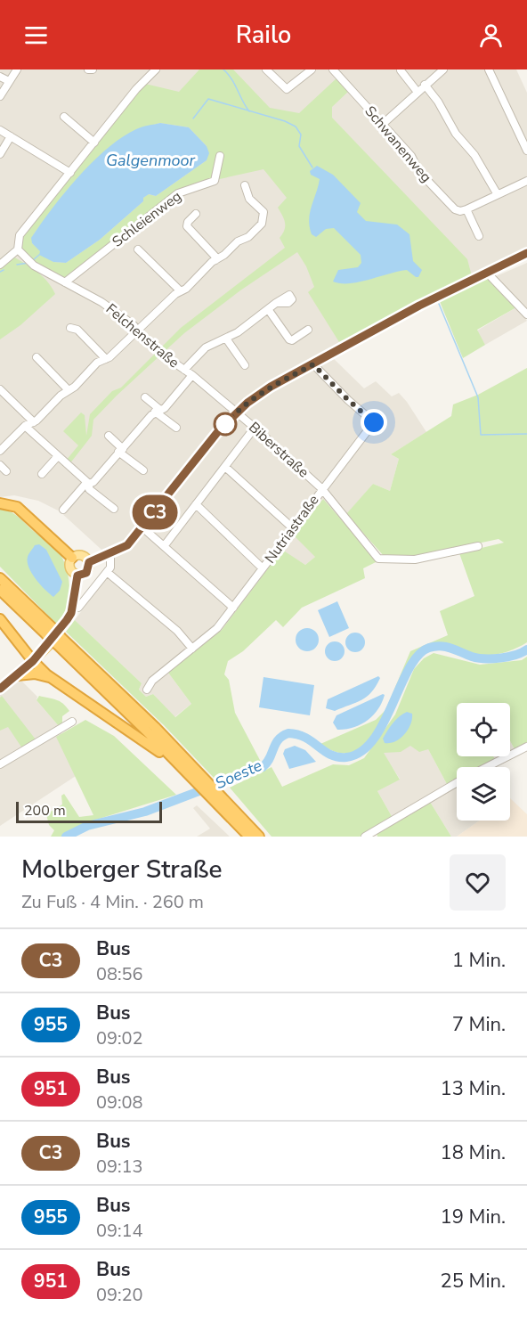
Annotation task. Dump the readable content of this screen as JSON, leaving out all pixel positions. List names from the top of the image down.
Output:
{
  "streets": {
    "street": [
      "Schwanenweg",
      "Schleienweg",
      "Felchenstraße",
      "Biberstraße",
      "Nutriastraße"
    ]
  },
  "crossings": [
    ["Schleienweg", "Felchenstraße"],
    ["Felchenstraße", "Biberstraße"],
    ["Biberstraße", "Nutriastraße"]
  ],
  "water": ["Galgenmoor", "Soeste"],
  "lines": ["bus line C3"],
  "scale_bar": "200 m",
  "page": {
    "header": "Railo",
    "on_map": "C3",
    "scale": "200 m",
    "heading": ["Molberger Straße", "Zu Fuß · 4 Min. · 260 m"],
    "list": [
      {
        "mark": "C3",
        "name": "Bus",
        "note": "08:56",
        "value": "1 Min."
      },
      {
        "mark": "955",
        "name": "Bus",
        "note": "09:02",
        "value": "7 Min."
      },
      {
        "mark": "951",
        "name": "Bus",
        "note": "09:08",
        "value": "13 Min."
      },
      {
        "mark": "C3",
        "name": "Bus",
        "note": "09:13",
        "value": "18 Min."
      },
      {
        "mark": "955",
        "name": "Bus",
        "note": "09:14",
        "value": "19 Min."
      },
      {
        "mark": "951",
        "name": "Bus",
        "note": "09:20",
        "value": "25 Min."
      }
    ]
  }
}
